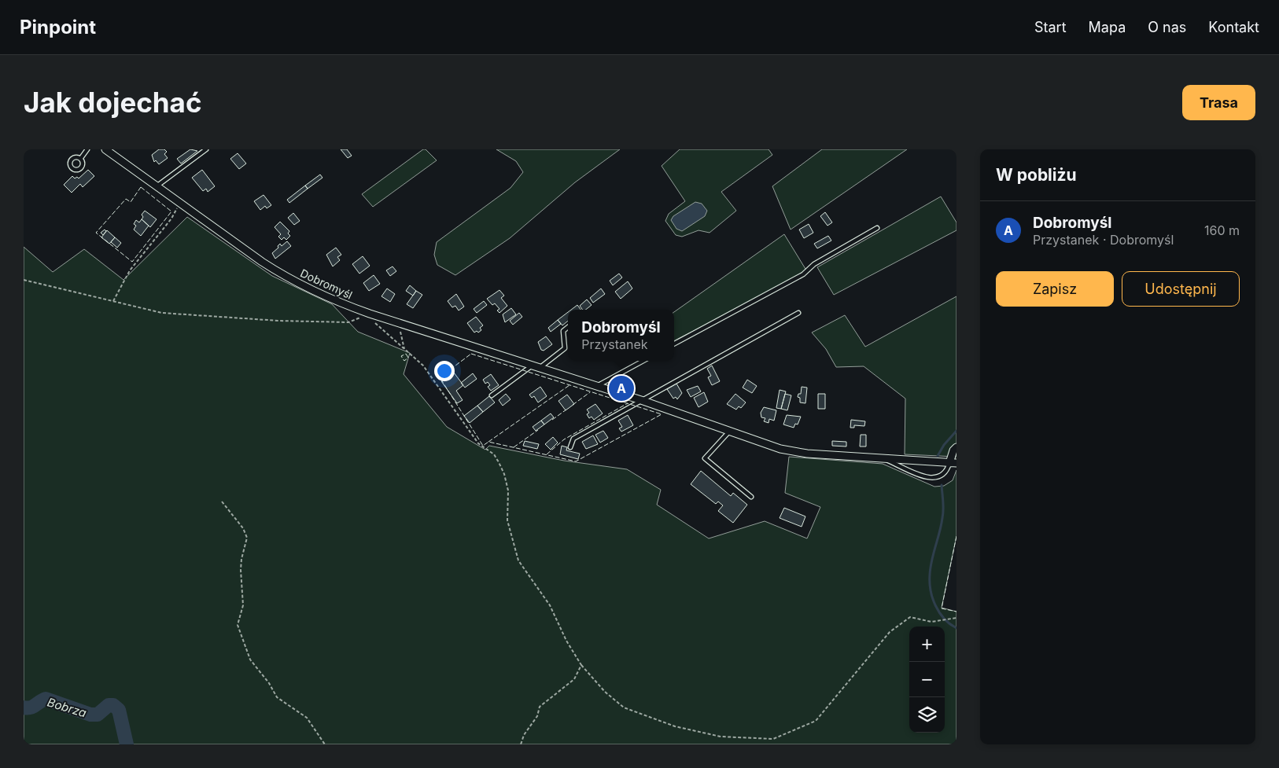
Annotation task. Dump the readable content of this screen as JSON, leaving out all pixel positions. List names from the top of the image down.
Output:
{
  "streets": {
    "street": ["Dobromyśl"]
  },
  "water": ["Bobrza"],
  "page": {
    "header": "Pinpoint",
    "nav": [
      "Start",
      "Mapa",
      "O nas",
      "Kontakt"
    ],
    "buttons": [
      "Trasa",
      ["Zapisz", "Udostępnij"]
    ],
    "title": "Jak dojechać",
    "heading": "W pobliżu",
    "list": [
      {
        "mark": "A",
        "name": "Dobromyśl",
        "note": "Przystanek · Dobromyśl",
        "value": "160 m"
      }
    ],
    "popup": ["Dobromyśl", "Przystanek"],
    "pins": "A",
    "map_buttons": ["+", "−"]
  }
}
